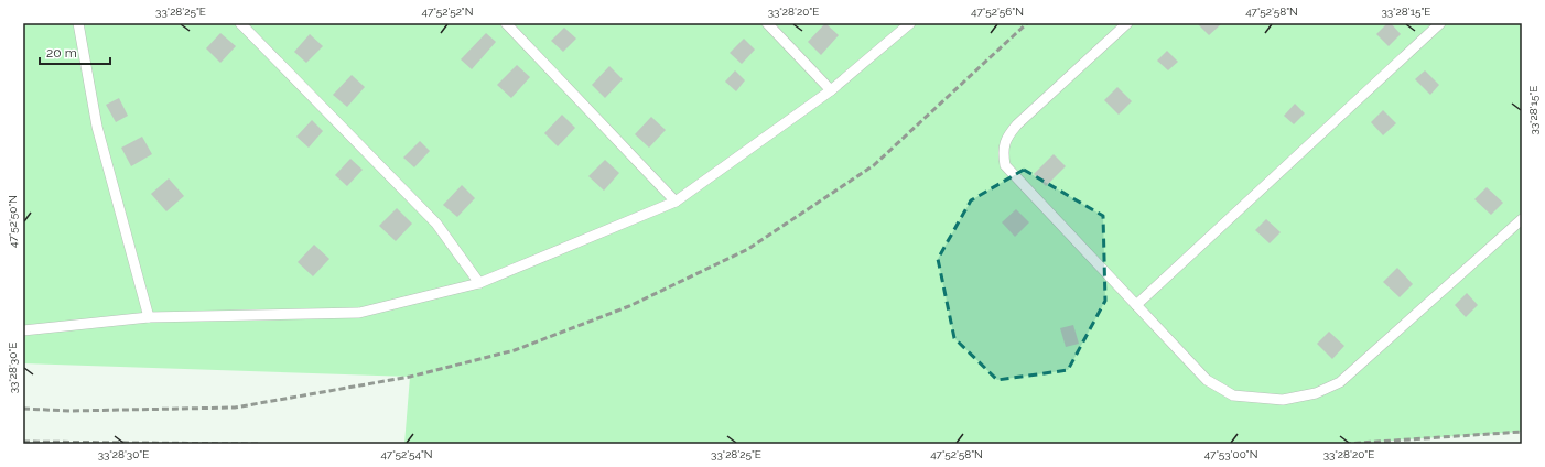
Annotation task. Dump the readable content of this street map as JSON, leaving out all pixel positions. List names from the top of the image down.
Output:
{
  "scale_bar": "20 m",
  "coordinates": [
    "33°28'25\"E",
    "47°52'52\"N",
    "33°28'20\"E",
    "47°52'56\"N",
    "47°52'58\"N",
    "33°28'15\"E",
    "47°52'50\"N",
    "33°28'30\"E",
    "47°52'54\"N",
    "47°53'00\"N"
  ]
}
